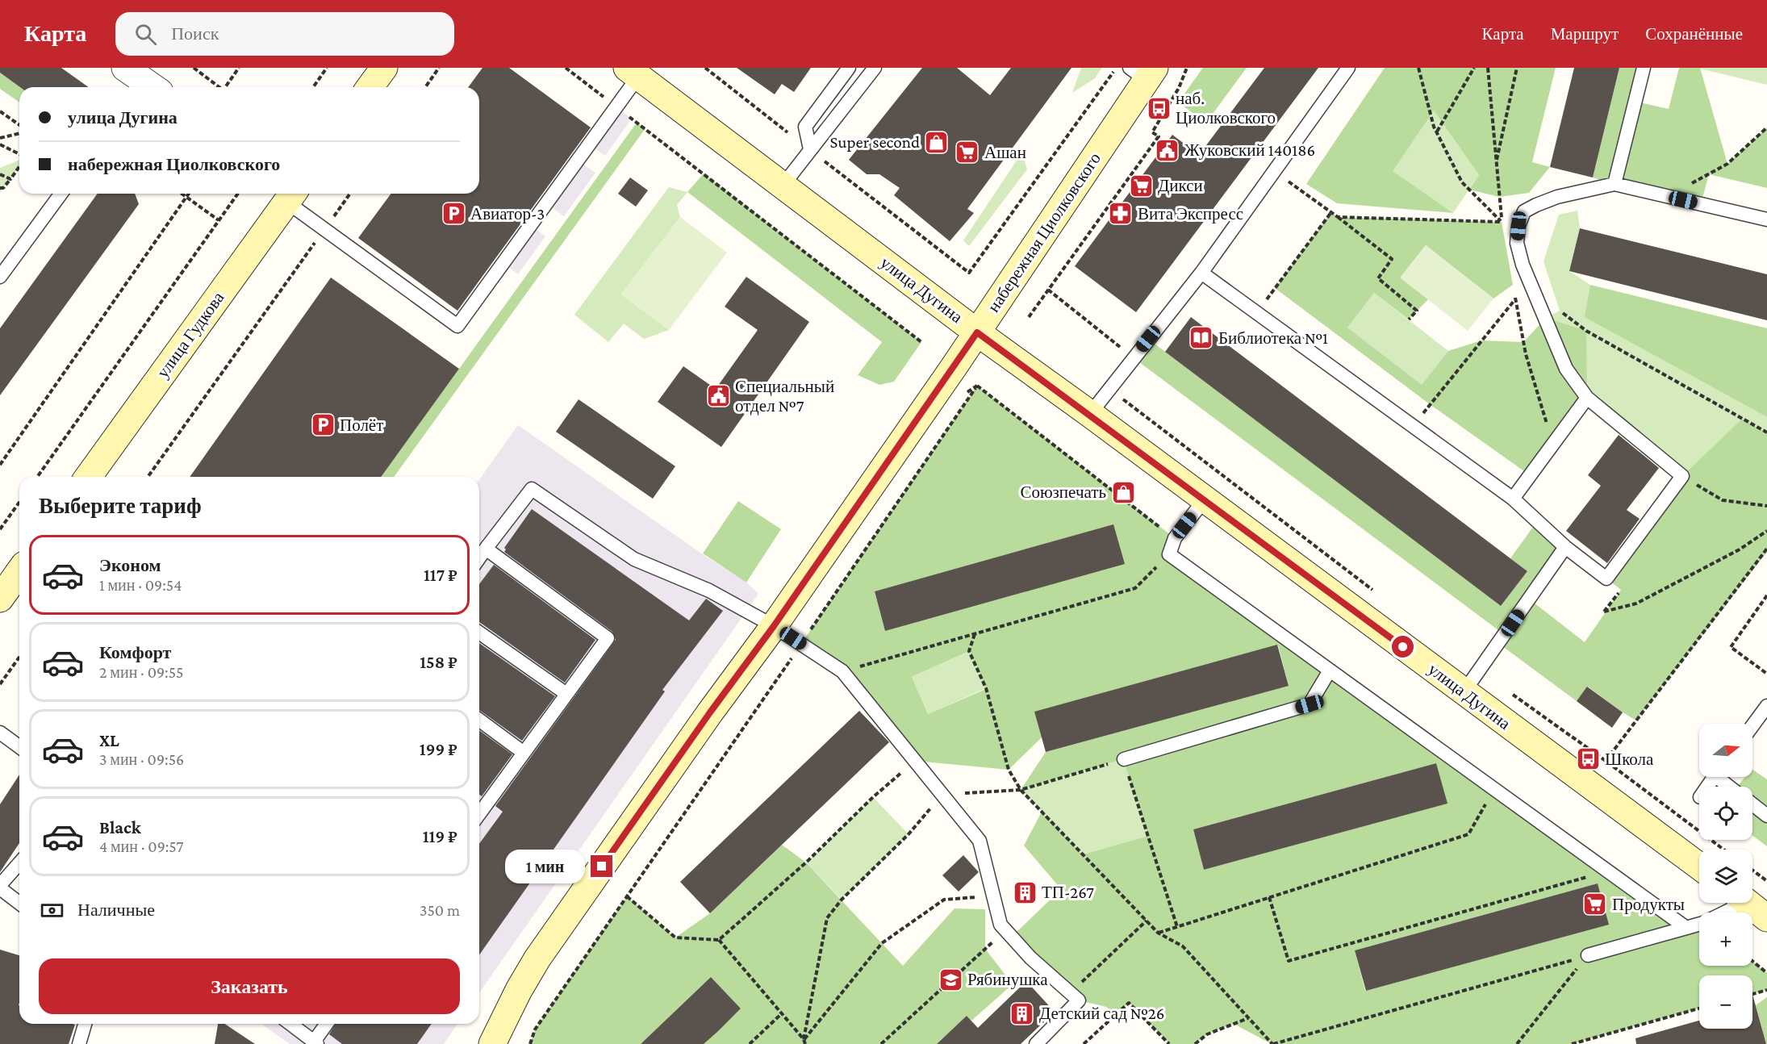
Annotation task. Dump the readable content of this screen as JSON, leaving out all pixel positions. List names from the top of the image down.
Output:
{
  "streets": {
    "main road": ["набережная Циолковского", "улица Дугина", "улица Гудкова"]
  },
  "crossings": [
    ["набережная Циолковского", "улица Дугина"]
  ],
  "places": {
    "bus stop": ["наб. Циолковского", "Школа"],
    "shop": ["Super second", "Союзпечать"],
    "public building": ["Жуковский 140186", "Специальный отдел №7"],
    "supermarket": ["Ашан", "Дикси", "Продукты"],
    "parking": ["Авиатор-3", "Полёт"],
    "pharmacy": ["Вита Экспресс"],
    "library": ["Библиотека №1"],
    "building": ["ТП-267", "Детский сад №26"],
    "school or university": ["Рябинушка"]
  },
  "north": "right",
  "page": {
    "header": "Карта",
    "search": "Поиск",
    "nav": ["Карта", "Маршрут", "Сохранённые"],
    "banner": ["улица Дугина", "набережная Циолковского"],
    "heading": "Выберите тариф",
    "list": [
      {
        "name": "Эконом",
        "note": "1 мин · 09:54",
        "value": "117 ₽"
      },
      {
        "name": "Комфорт",
        "note": "2 мин · 09:55",
        "value": "158 ₽"
      },
      {
        "name": "XL",
        "note": "3 мин · 09:56",
        "value": "199 ₽"
      },
      {
        "name": "Black",
        "note": "4 мин · 09:57",
        "value": "119 ₽"
      }
    ],
    "map_buttons": ["+", "−"],
    "bubble": "1 мин",
    "pay": ["Наличные", "350 m"],
    "buttons": "Заказать"
  }
}
